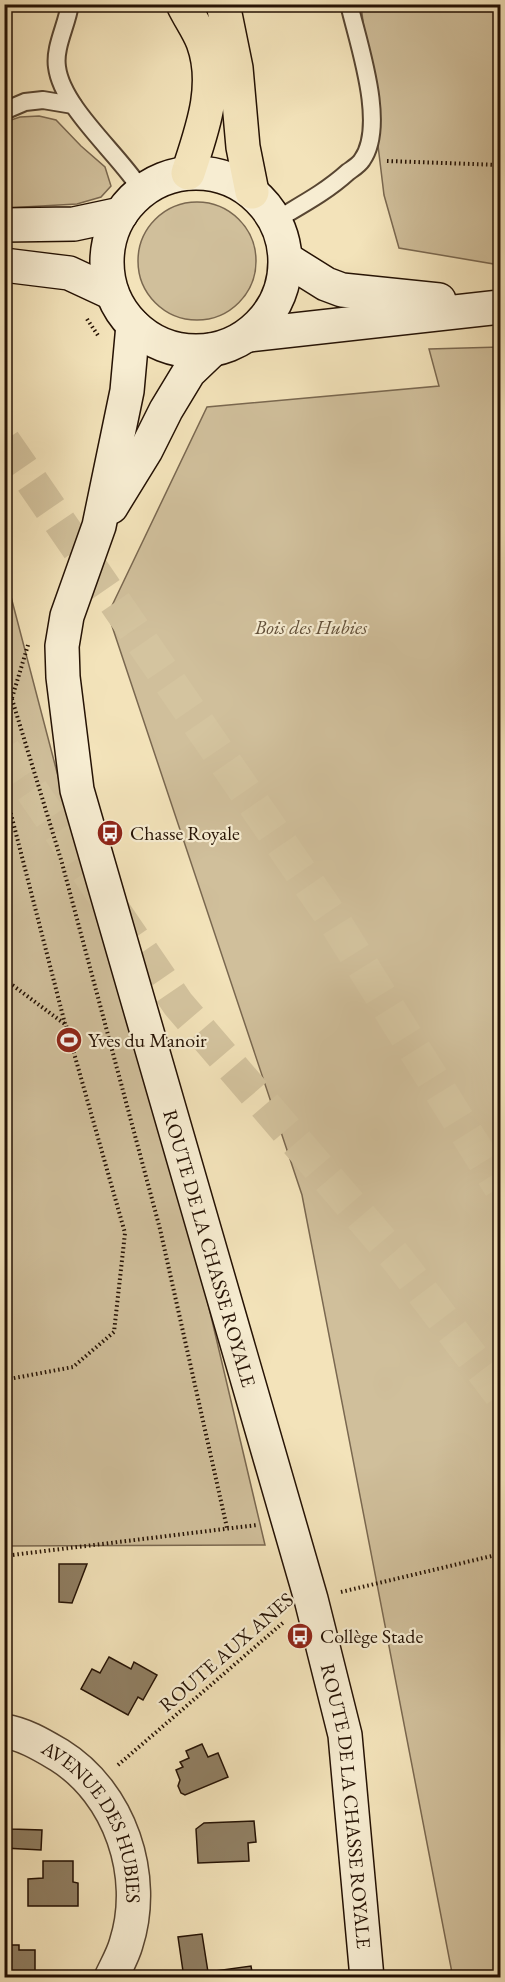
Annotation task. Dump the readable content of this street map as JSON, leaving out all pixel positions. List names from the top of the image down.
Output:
{
  "streets": {
    "street": ["ROUTE DE LA CHASSE ROYALE", "AVENUE DES HUBIES"],
    "path": ["ROUTE AUX ANES"]
  },
  "crossings": [
    ["ROUTE DE LA CHASSE ROYALE", "ROUTE AUX ANES"],
    ["ROUTE AUX ANES", "AVENUE DES HUBIES"]
  ],
  "parks": ["Bois des Hubies"],
  "places": {
    "bus stop": ["Chasse Royale", "Collège Stade"],
    "sports": ["Yves du Manoir"]
  }
}
